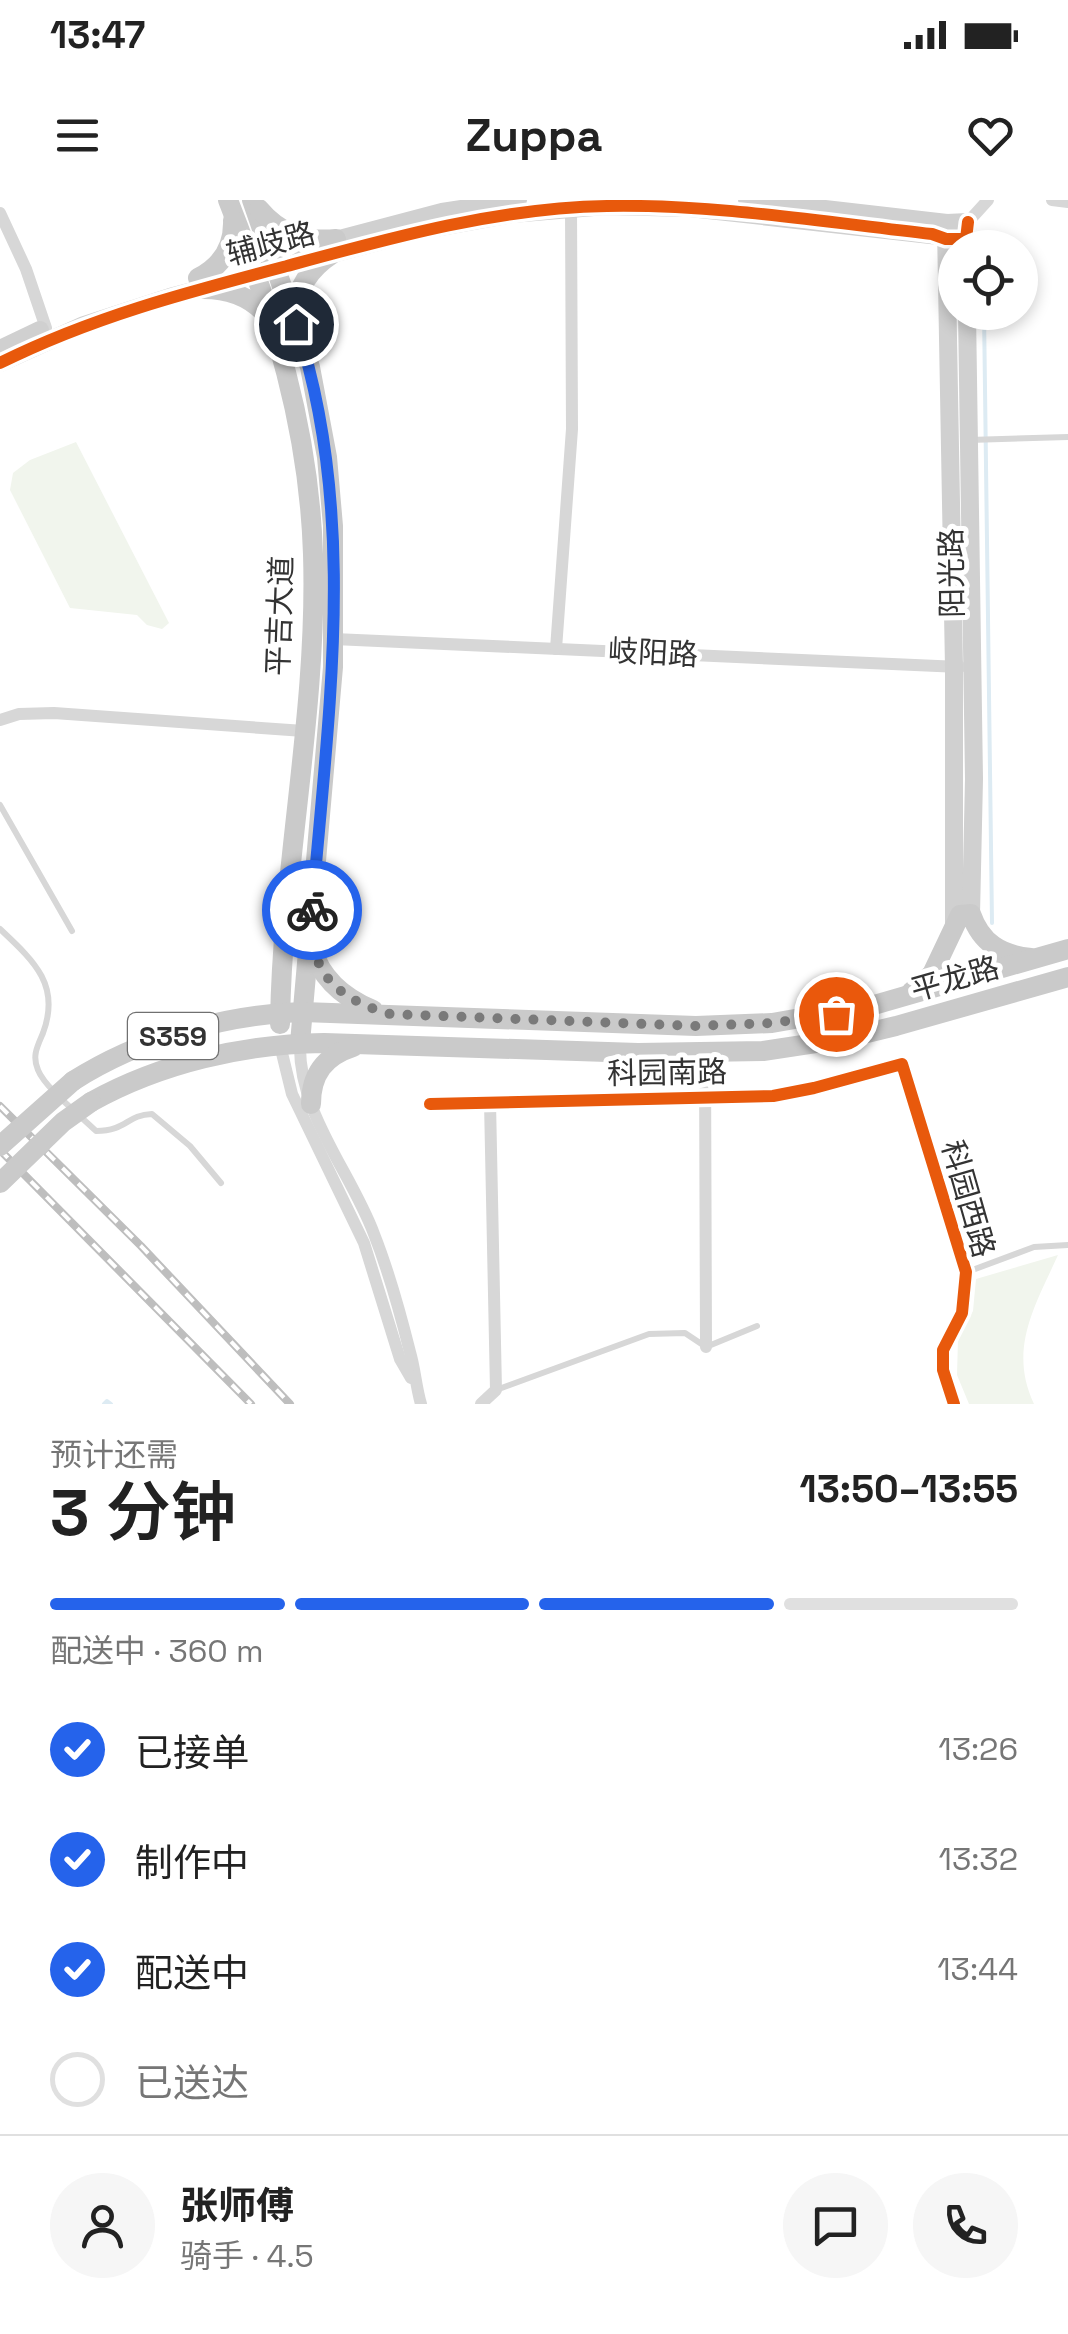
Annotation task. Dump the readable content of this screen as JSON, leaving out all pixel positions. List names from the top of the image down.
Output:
{
  "streets": {
    "main road": ["平吉大道", "平龙路", "S359"],
    "street": [
      "辅歧路",
      "阳光路",
      "岐阳路",
      "科园南路",
      "科园西路"
    ]
  },
  "crossings": [
    ["辅歧路", "平吉大道"],
    ["阳光路", "岐阳路"],
    ["平吉大道", "岐阳路"],
    ["平吉大道", "平龙路"],
    ["科园南路", "科园西路"]
  ],
  "page": {
    "status": "13:47",
    "header": "Zuppa",
    "heading": ["3 分钟", "预计还需", "13:50–13:55"],
    "panel": ["张师傅", "骑手 · 4.5"],
    "bar": "配送中 · 360 m",
    "list": [
      ["已接单", "13:26"],
      ["制作中", "13:32"],
      ["配送中", "13:44"],
      "已送达"
    ]
  }
}
